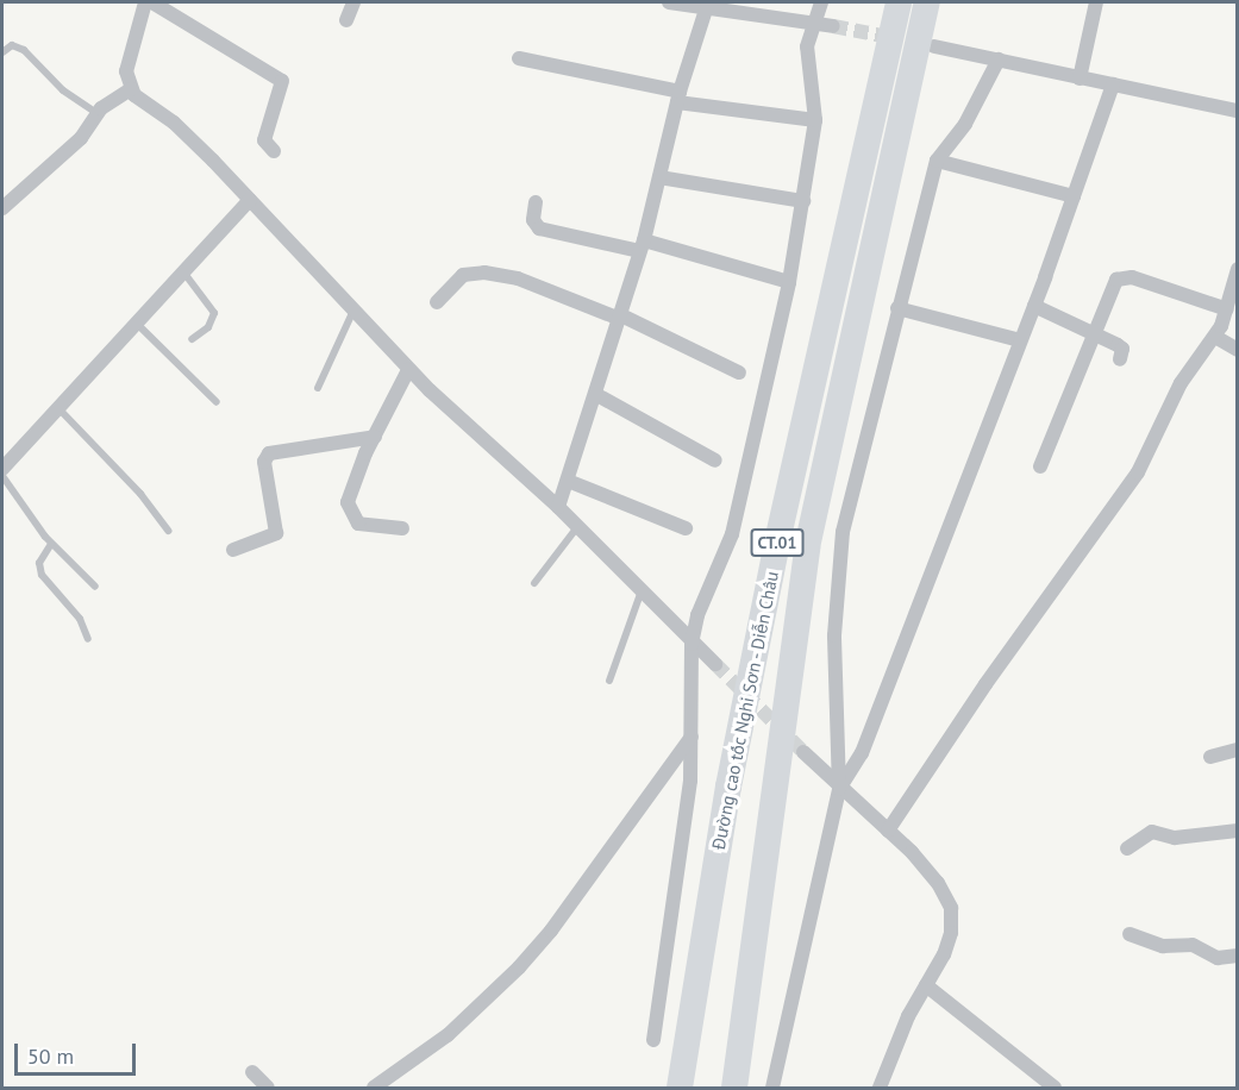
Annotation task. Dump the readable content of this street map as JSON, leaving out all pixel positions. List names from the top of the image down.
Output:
{
  "streets": {
    "highway": ["CT.01", "Đường cao tốc Nghi Sơn - Diễn Châu"]
  },
  "scale_bar": "50 m"
}
